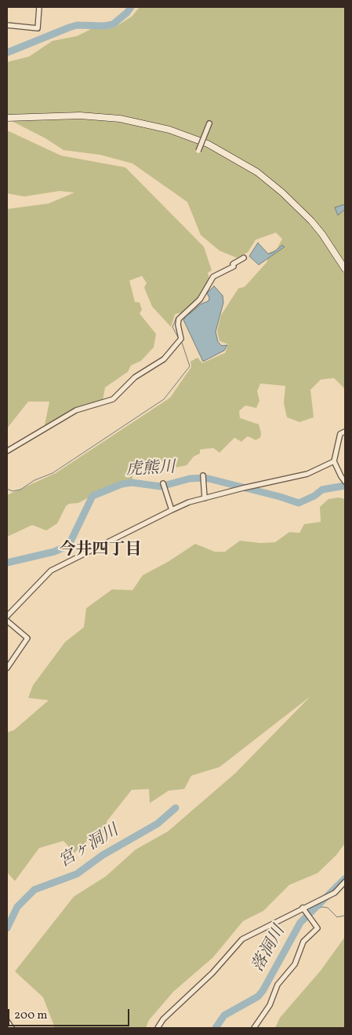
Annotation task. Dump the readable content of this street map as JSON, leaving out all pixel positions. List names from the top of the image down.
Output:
{
  "districts": ["今井四丁目"],
  "water": ["虎熊川", "宮ヶ洞川", "落洞川"],
  "scale_bar": "200 m"
}
